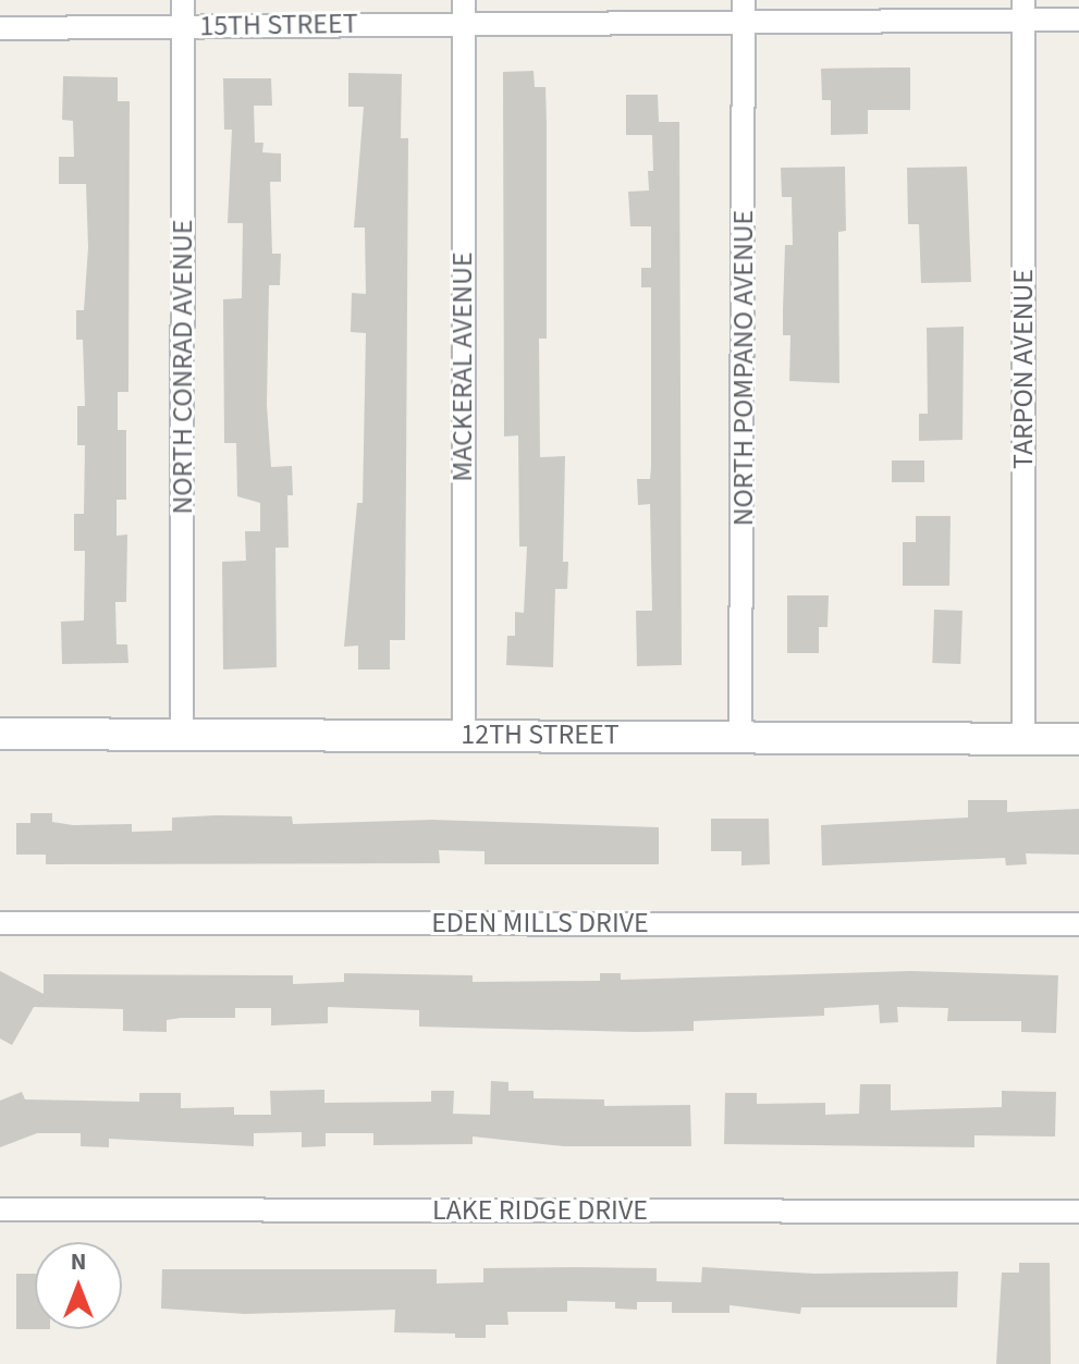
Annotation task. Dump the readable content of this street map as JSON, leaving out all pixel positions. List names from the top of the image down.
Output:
{
  "streets": {
    "street": [
      "15TH STREET",
      "NORTH CONRAD AVENUE",
      "MACKERAL AVENUE",
      "NORTH POMPANO AVENUE",
      "TARPON AVENUE",
      "12TH STREET",
      "EDEN MILLS DRIVE",
      "LAKE RIDGE DRIVE"
    ]
  },
  "crossings": [
    ["15TH STREET", "NORTH CONRAD AVENUE"],
    ["15TH STREET", "MACKERAL AVENUE"],
    ["15TH STREET", "NORTH POMPANO AVENUE"],
    ["15TH STREET", "TARPON AVENUE"],
    ["NORTH CONRAD AVENUE", "12TH STREET"],
    ["MACKERAL AVENUE", "12TH STREET"],
    ["NORTH POMPANO AVENUE", "12TH STREET"],
    ["TARPON AVENUE", "12TH STREET"]
  ],
  "north": "top"
}
